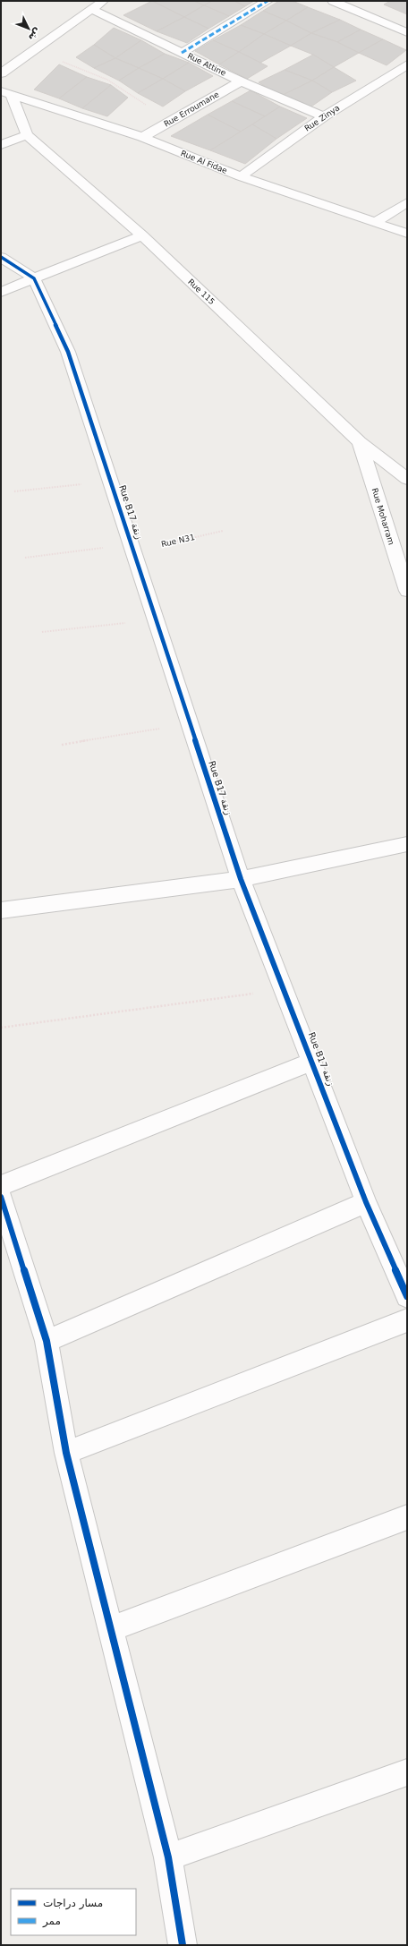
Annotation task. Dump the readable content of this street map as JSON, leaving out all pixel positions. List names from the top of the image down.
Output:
{
  "streets": {
    "street": [
      "Rue Attine",
      "Rue Erroumane",
      "Rue Zinya",
      "Rue Al Fidae",
      "Rue 115",
      "Rue B17 زنقة",
      "Rue Moharram"
    ],
    "path": ["Rue N31"]
  },
  "crossings": [
    ["Rue Attine", "Rue Erroumane"],
    ["Rue Attine", "Rue Zinya"],
    ["Rue Erroumane", "Rue Al Fidae"],
    ["Rue Zinya", "Rue Al Fidae"],
    ["Rue Al Fidae", "Rue 115"],
    ["Rue 115", "Rue Moharram"],
    ["Rue B17 زنقة", "Rue N31"]
  ],
  "legend": ["مسار دراجات", "ممر"],
  "north": "bottom right"
}
